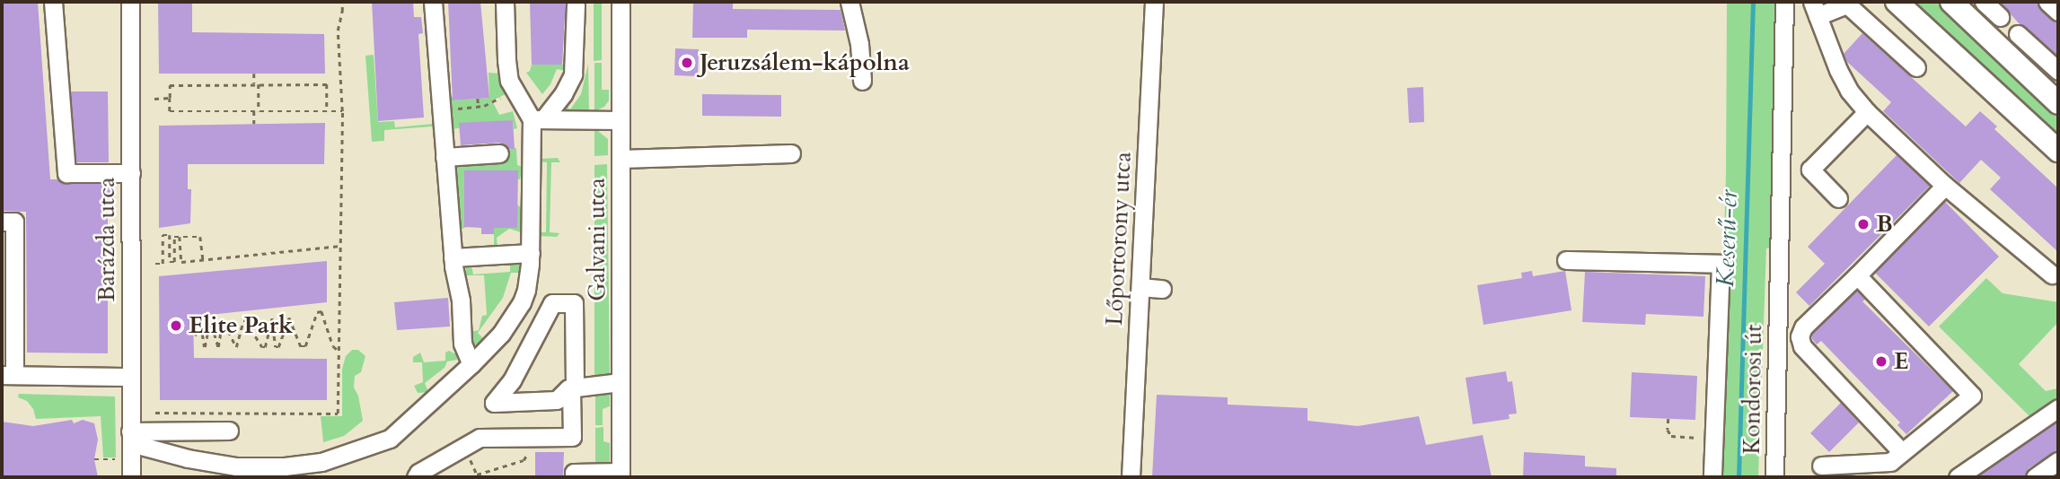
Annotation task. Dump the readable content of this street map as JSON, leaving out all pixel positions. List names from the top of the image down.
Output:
{
  "streets": {
    "street": [
      "Lőportorony utca",
      "Barázda utca",
      "Galvani utca",
      "Kondorosi út"
    ]
  },
  "water": ["Keserű-ér"],
  "places": [
    "Jeruzsálem-kápolna",
    "B",
    "Elite Park",
    "E"
  ]
}
